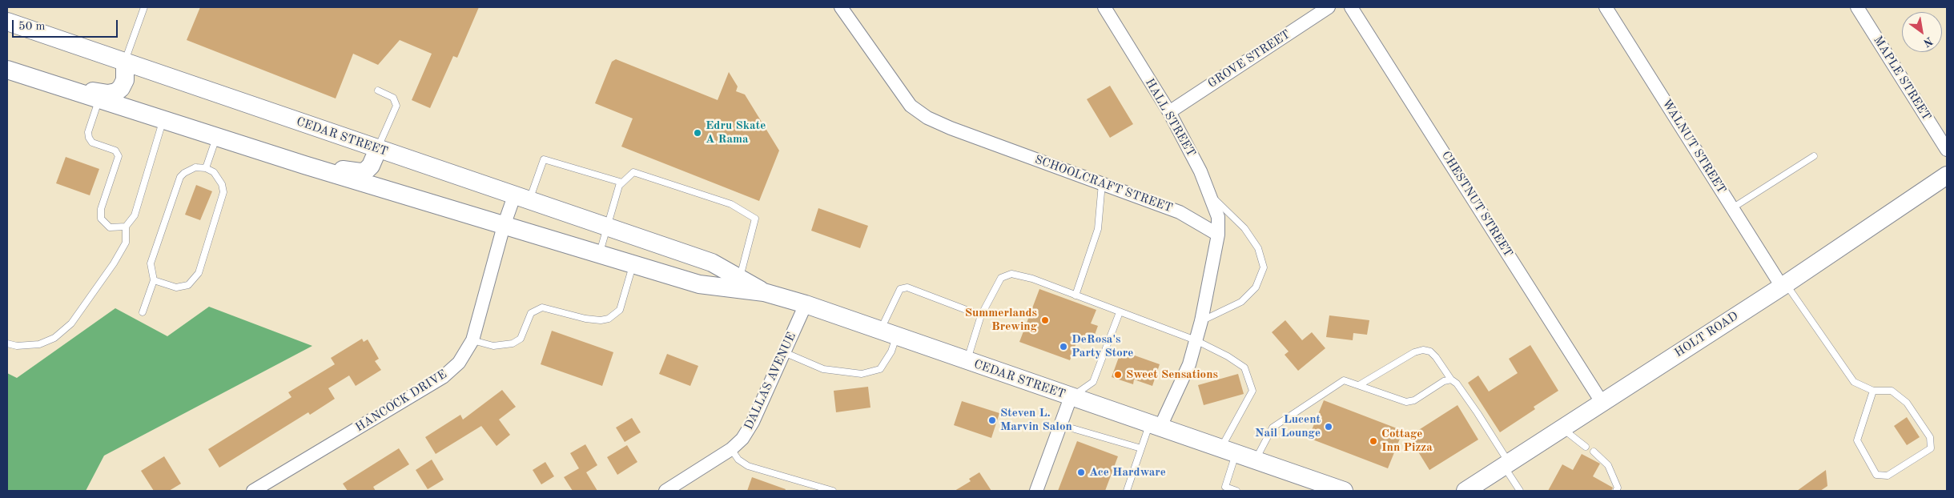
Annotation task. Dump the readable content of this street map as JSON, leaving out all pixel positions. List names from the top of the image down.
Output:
{
  "streets": {
    "main road": ["CEDAR STREET", "HOLT ROAD"],
    "street": [
      "GROVE STREET",
      "MAPLE STREET",
      "HALL STREET",
      "WALNUT STREET",
      "SCHOOLCRAFT STREET",
      "CHESTNUT STREET",
      "DALLAS AVENUE",
      "HANCOCK DRIVE"
    ]
  },
  "crossings": [
    ["GROVE STREET", "HALL STREET"],
    ["HALL STREET", "SCHOOLCRAFT STREET"],
    ["CEDAR STREET", "DALLAS AVENUE"],
    ["CEDAR STREET", "HANCOCK DRIVE"],
    ["WALNUT STREET", "HOLT ROAD"],
    ["CHESTNUT STREET", "HOLT ROAD"]
  ],
  "places": [
    "Edru Skate A Rama",
    "Summerlands Brewing",
    "DeRosa's Party Store",
    "Sweet Sensations",
    "Steven L. Marvin Salon",
    "Lucent Nail Lounge",
    "Cottage Inn Pizza",
    "Ace Hardware"
  ],
  "scale_bar": "50 m",
  "north": "bottom right"
}
